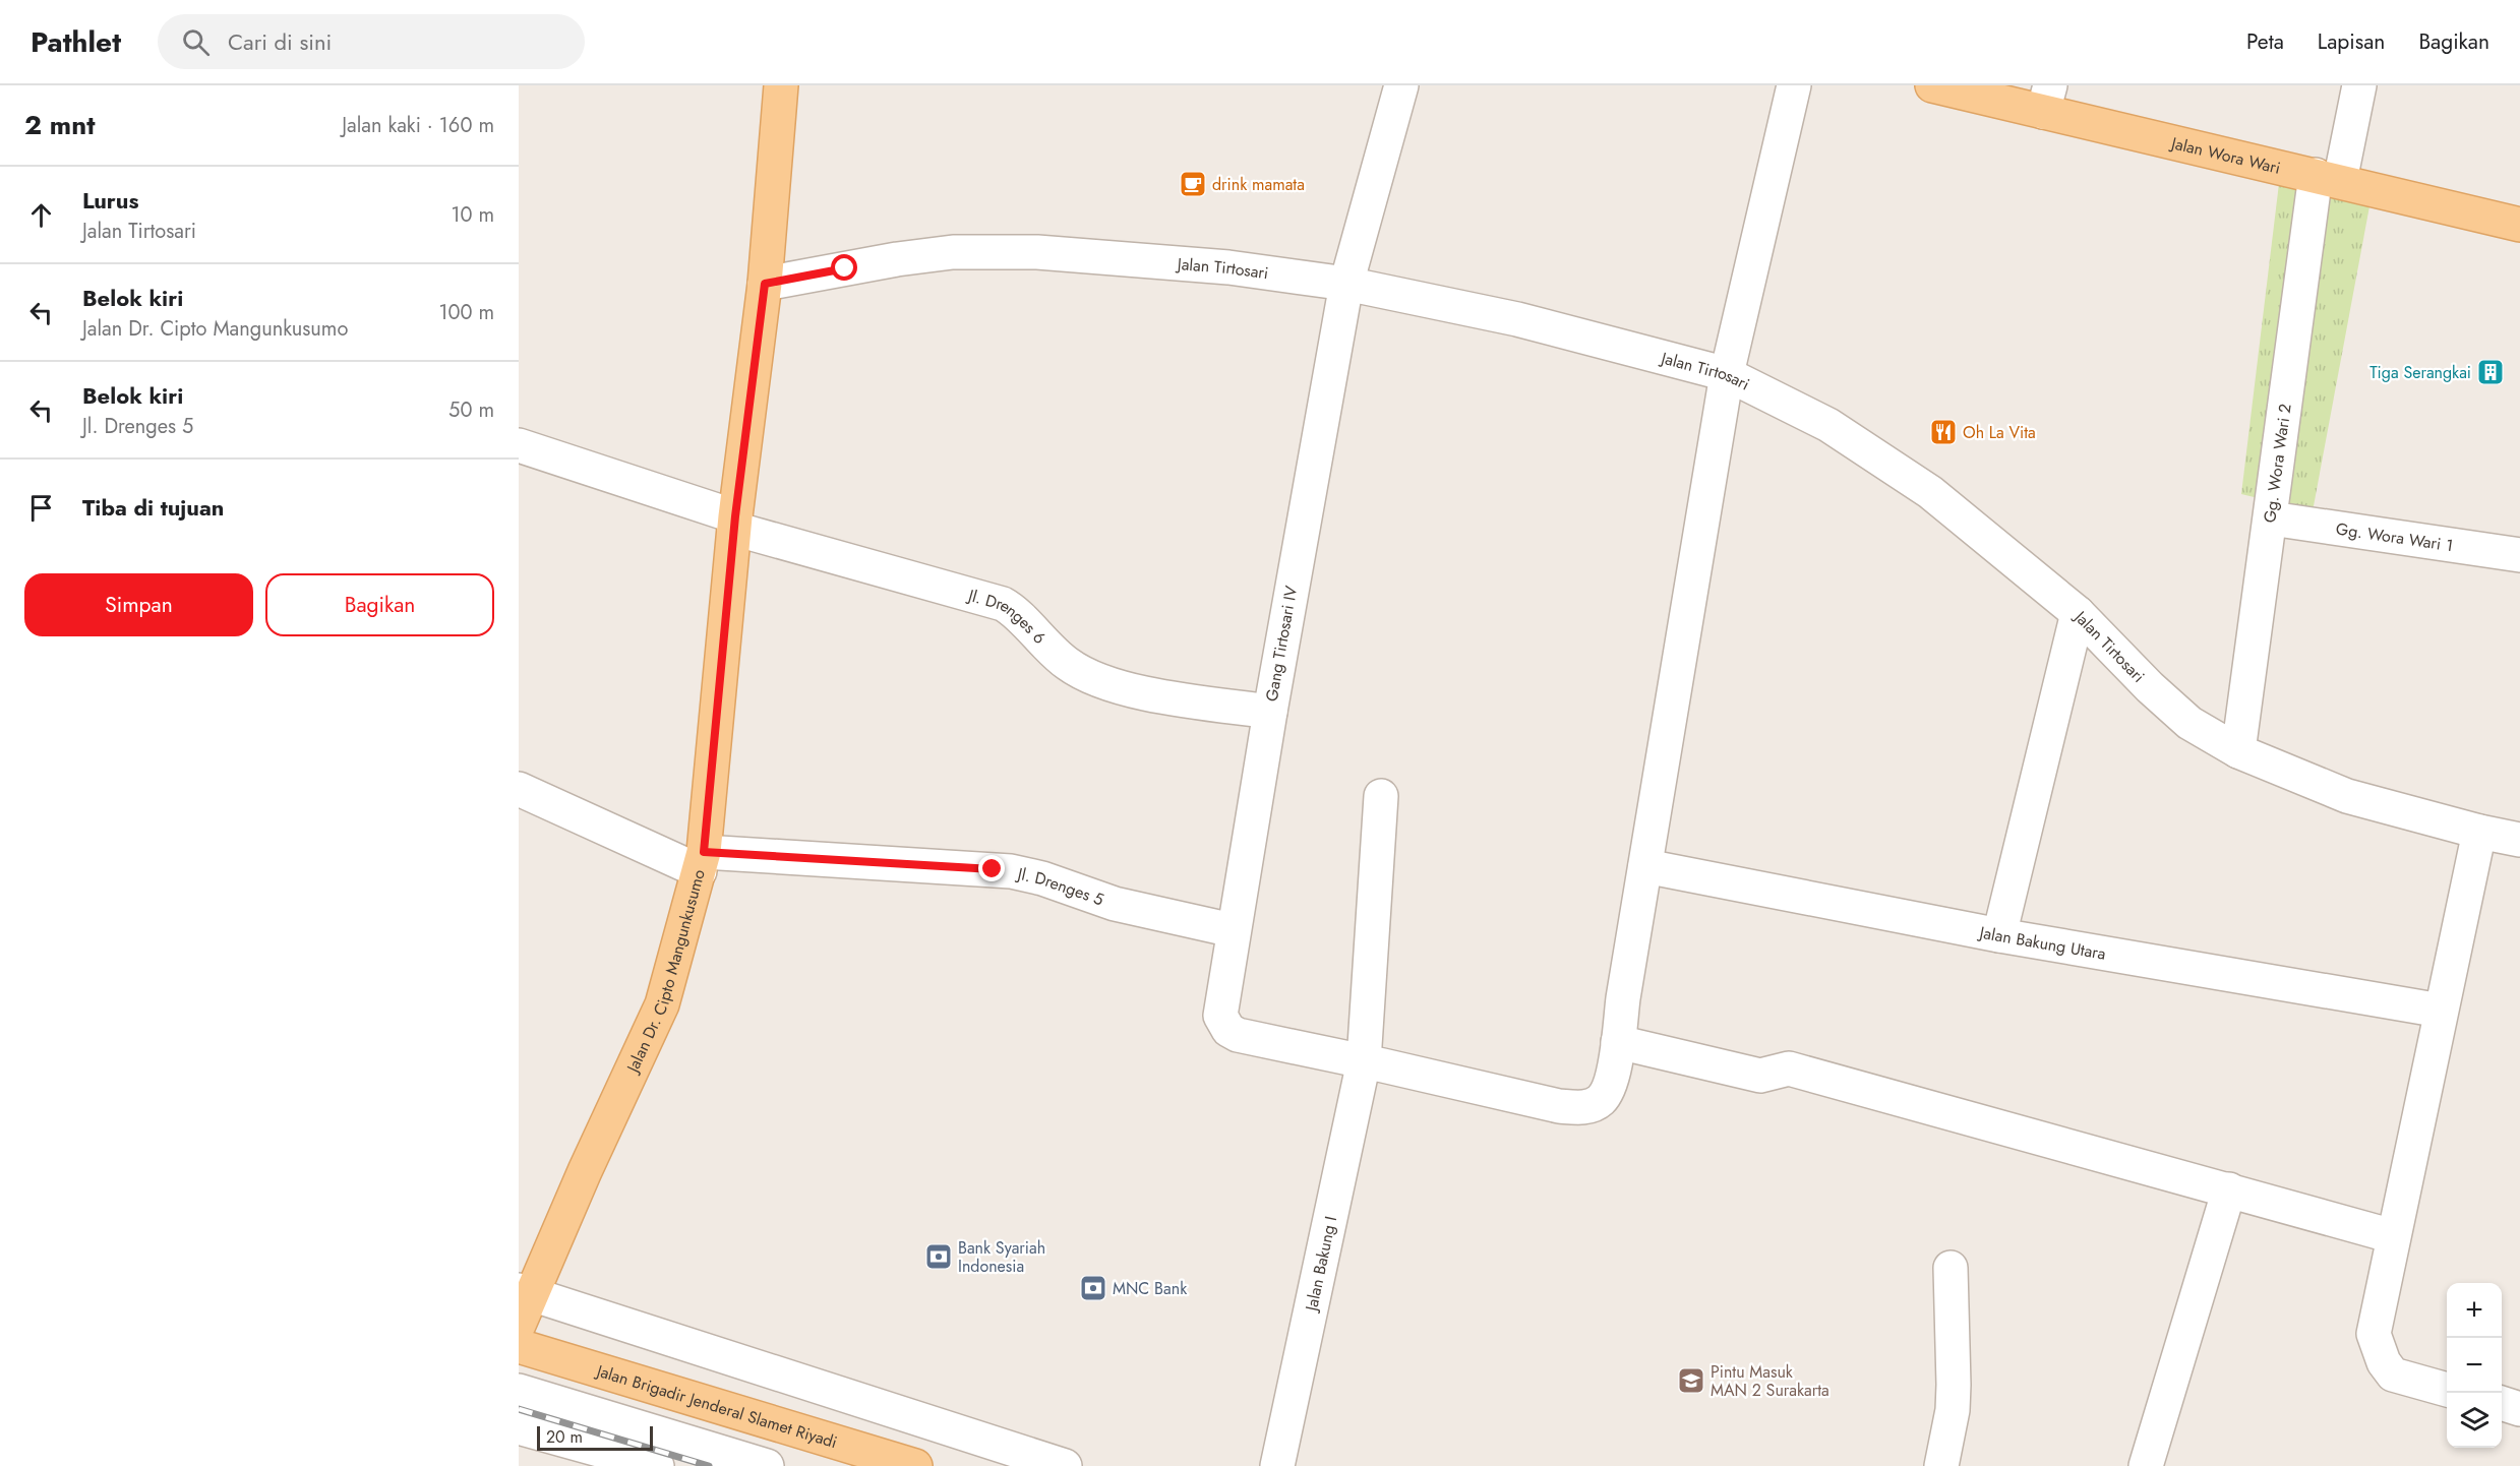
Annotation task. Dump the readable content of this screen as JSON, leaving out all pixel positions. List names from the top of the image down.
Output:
{
  "streets": {
    "main road": ["Jalan Wora Wari", "Jalan Dr. Cipto Mangunkusumo", "Jalan Brigadir Jenderal Slamet Riyadi"],
    "street": [
      "Jalan Tirtosari",
      "Gg. Wora Wari 2",
      "Gg. Wora Wari 1",
      "Jl. Drenges 6",
      "Gang Tirtosari IV",
      "Jl. Drenges 5",
      "Jalan Bakung Utara",
      "Jalan Bakung I"
    ]
  },
  "crossings": [
    ["Jalan Wora Wari", "Gg. Wora Wari 2"],
    ["Jalan Tirtosari", "Gg. Wora Wari 2"],
    ["Jalan Tirtosari", "Gang Tirtosari IV"],
    ["Jalan Tirtosari", "Jalan Dr. Cipto Mangunkusumo"],
    ["Gg. Wora Wari 2", "Gg. Wora Wari 1"],
    ["Jl. Drenges 6", "Gang Tirtosari IV"],
    ["Jl. Drenges 6", "Jalan Dr. Cipto Mangunkusumo"],
    ["Gang Tirtosari IV", "Jl. Drenges 5"],
    ["Gang Tirtosari IV", "Jalan Bakung I"],
    ["Jl. Drenges 5", "Jalan Dr. Cipto Mangunkusumo"]
  ],
  "places": {
    "cafe": ["drink mamata"],
    "building": ["Tiga Serangkai"],
    "restaurant": ["Oh La Vita"],
    "bank": ["Bank Syariah Indonesia", "MNC Bank"],
    "school or university": ["Pintu Masuk MAN 2 Surakarta"]
  },
  "scale_bar": "20 m",
  "page": {
    "header": "Pathlet",
    "search": "Cari di sini",
    "nav": ["Peta", "Lapisan", "Bagikan"],
    "heading": ["2 mnt", "Jalan kaki · 160 m"],
    "list": [
      ["Lurus", "Jalan Tirtosari", "10 m"],
      ["Belok kiri", "Jalan Dr. Cipto Mangunkusumo", "100 m"],
      ["Belok kiri", "Jl. Drenges 5", "50 m"],
      "Tiba di tujuan"
    ],
    "buttons": ["Simpan", "Bagikan"],
    "map_buttons": ["+", "−"],
    "scale": "20 m"
  }
}
